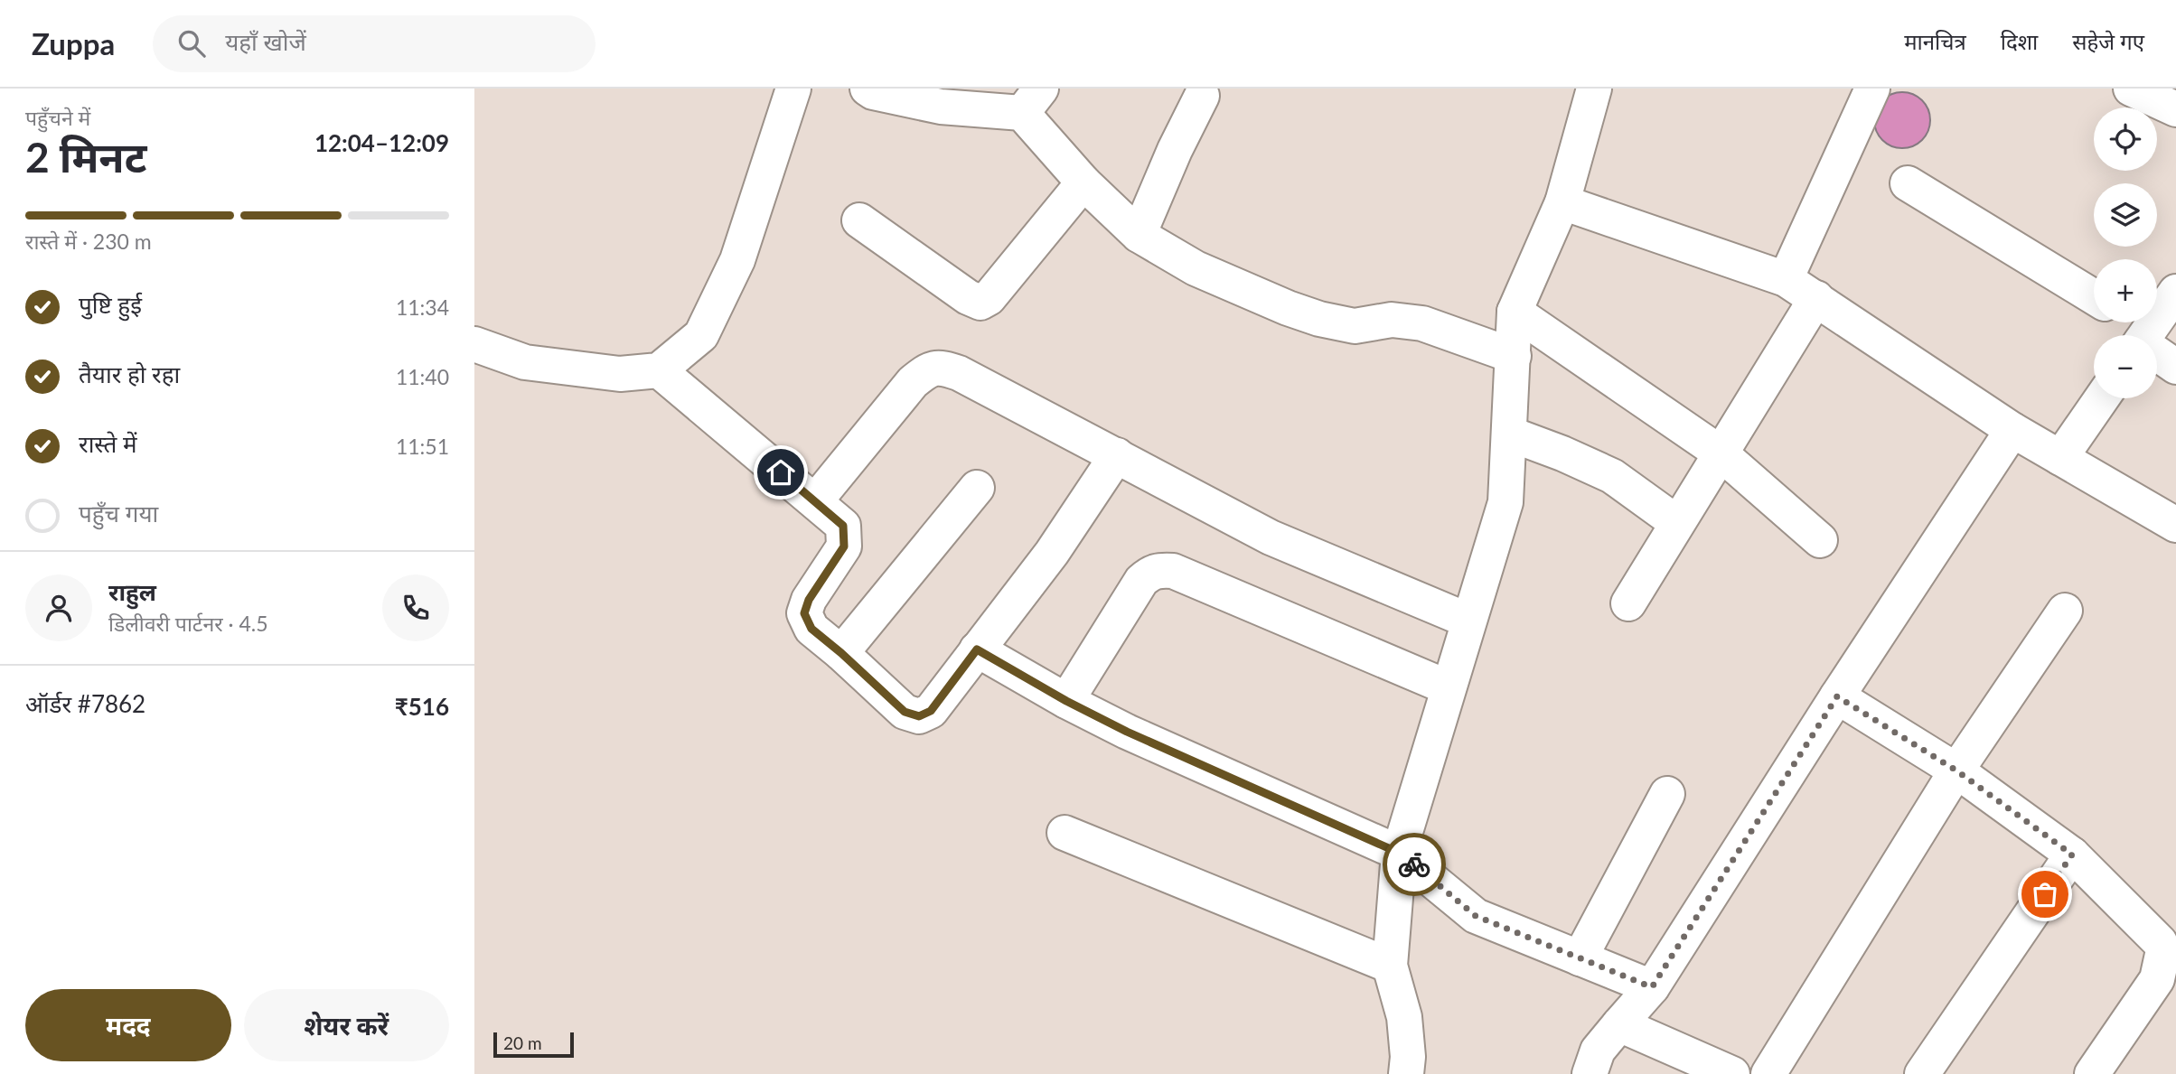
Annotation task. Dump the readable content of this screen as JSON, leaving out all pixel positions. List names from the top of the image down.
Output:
{
  "scale_bar": "20 m",
  "page": {
    "header": "Zuppa",
    "search": "यहाँ खोजें",
    "nav": ["मानचित्र", "दिशा", "सहेजे गए"],
    "heading": ["2 मिनट", "पहुँचने में", "12:04–12:09"],
    "panel": [
      "राहुल",
      "डिलीवरी पार्टनर · 4.5",
      "ऑर्डर #7862",
      "₹516"
    ],
    "map_buttons": ["+", "−"],
    "bar": "रास्ते में · 230 m",
    "list": [
      ["पुष्टि हुई", "11:34"],
      ["तैयार हो रहा", "11:40"],
      ["रास्ते में", "11:51"],
      "पहुँच गया"
    ],
    "buttons": ["मदद", "शेयर करें"],
    "scale": "20 m"
  }
}
